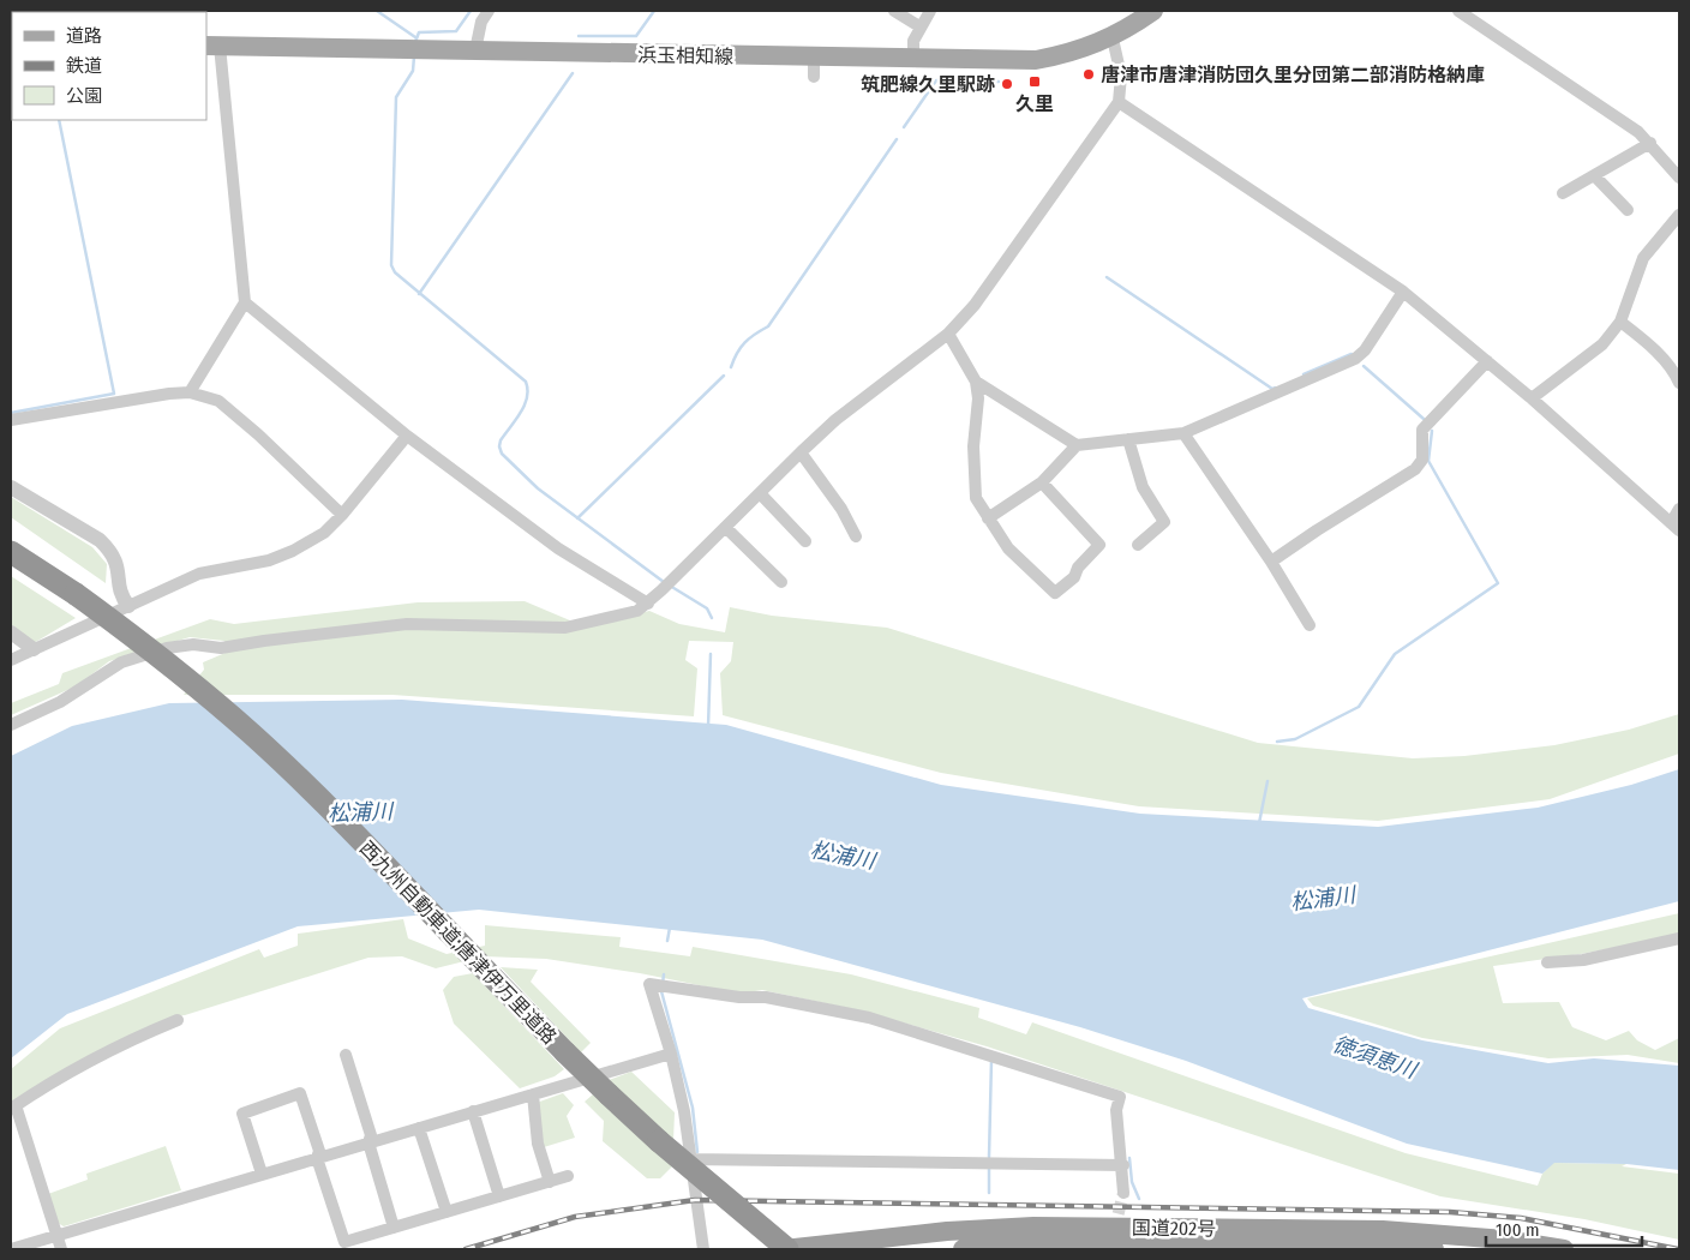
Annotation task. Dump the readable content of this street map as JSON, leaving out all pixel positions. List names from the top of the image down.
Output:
{
  "streets": {
    "highway": ["西九州自動車道;唐津伊万里道路", "国道202号"],
    "main road": ["浜玉相知線"]
  },
  "crossings": [
    ["西九州自動車道;唐津伊万里道路", "国道202号"]
  ],
  "water": ["松浦川", "徳須恵川"],
  "places": {
    "other": ["唐津市唐津消防団久里分団第二部消防格納庫", "筑肥線久里駅跡"],
    "transit": ["久里"]
  },
  "legend": ["道路", "鉄道", "公園"],
  "scale_bar": "100 m"
}
